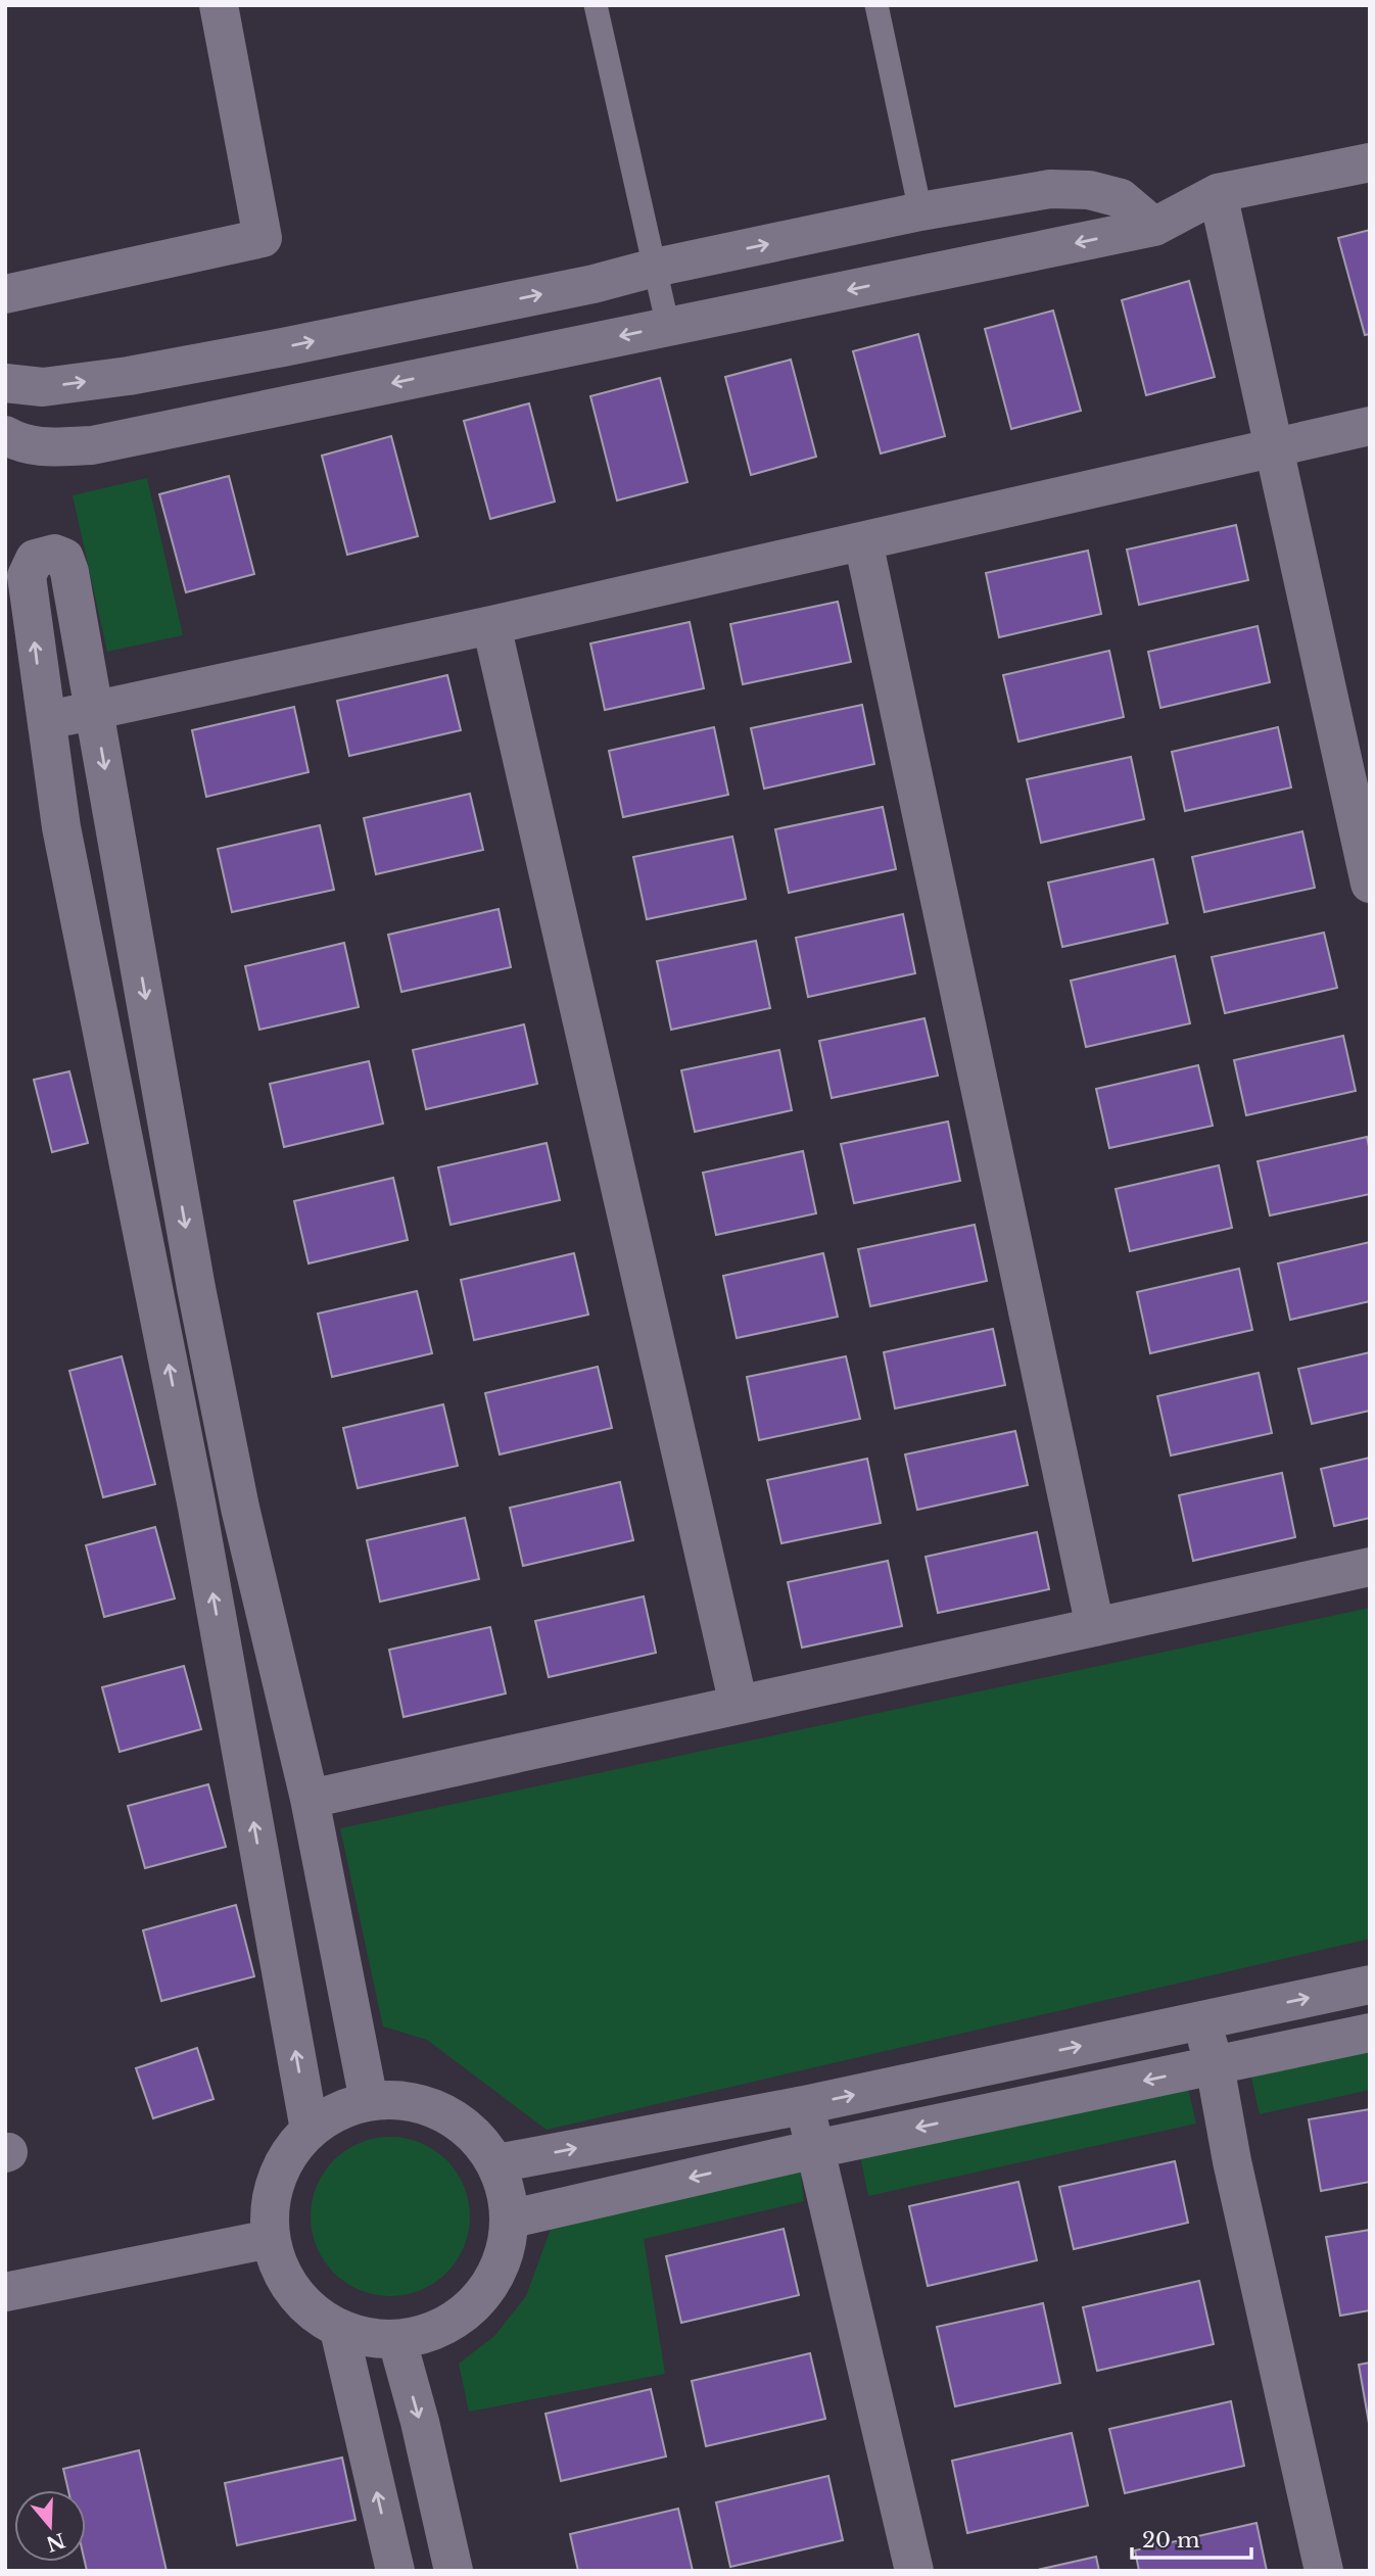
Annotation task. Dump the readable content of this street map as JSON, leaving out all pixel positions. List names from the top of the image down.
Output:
{
  "scale_bar": "20 m",
  "north": "bottom"
}
